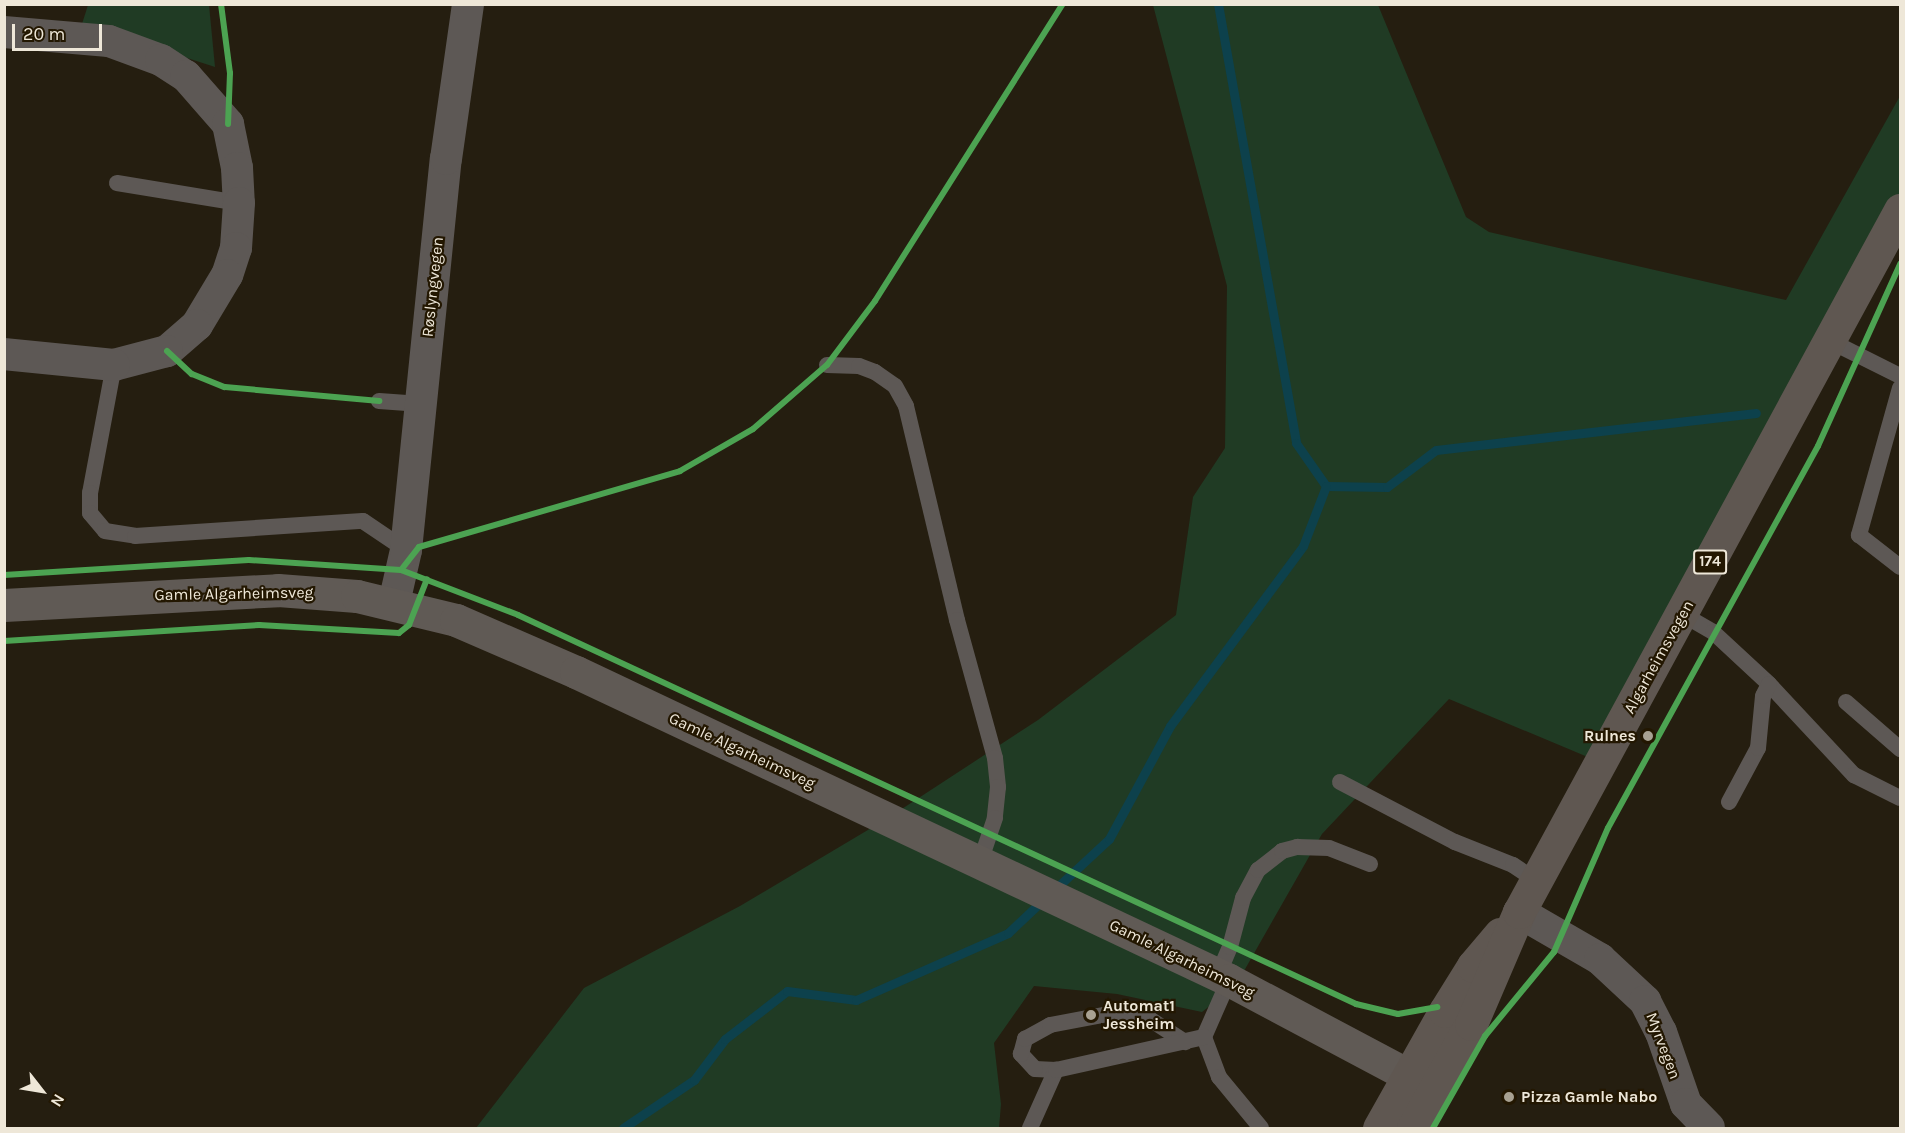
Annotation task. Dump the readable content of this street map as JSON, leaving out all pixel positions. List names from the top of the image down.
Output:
{
  "streets": {
    "main road": ["174", "Gamle Algarheimsveg", "Algarheimsvegen"],
    "street": ["Røslyngvegen", "Myrvegen"]
  },
  "crossings": [
    ["Røslyngvegen", "Gamle Algarheimsveg"],
    ["Gamle Algarheimsveg", "Algarheimsvegen"],
    ["Algarheimsvegen", "Myrvegen"]
  ],
  "places": ["Rulnes", "Automat1 Jessheim", "Pizza Gamle Nabo"],
  "scale_bar": "20 m",
  "north": "bottom right"
}
